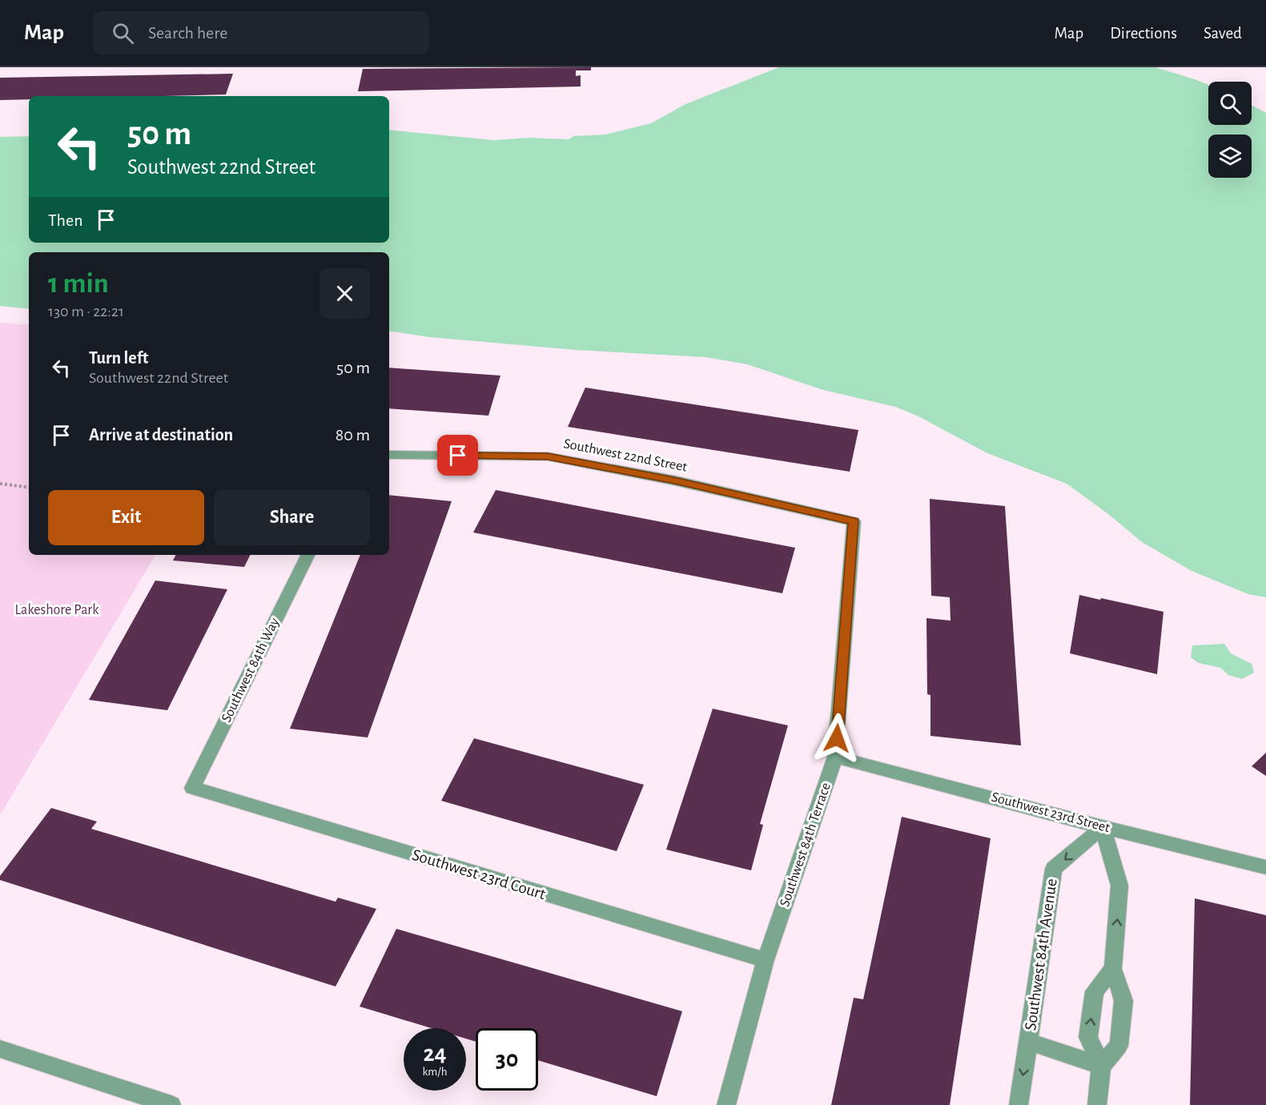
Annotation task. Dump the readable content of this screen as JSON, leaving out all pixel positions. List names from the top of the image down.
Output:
{
  "streets": {
    "street": [
      "Southwest 22nd Street",
      "Southwest 84th Way",
      "Southwest 23rd Street",
      "Southwest 84th Terrace",
      "Southwest 23rd Court",
      "Southwest 84th Avenue"
    ]
  },
  "crossings": [
    ["Southwest 22nd Street", "Southwest 84th Terrace"],
    ["Southwest 84th Way", "Southwest 23rd Court"],
    ["Southwest 23rd Street", "Southwest 84th Terrace"],
    ["Southwest 23rd Street", "Southwest 84th Avenue"],
    ["Southwest 84th Terrace", "Southwest 23rd Court"]
  ],
  "parks": ["Lakeshore Park"],
  "page": {
    "header": "Map",
    "search": "Search here",
    "nav": ["Map", "Directions", "Saved"],
    "turn": ["50 m", "Southwest 22nd Street"],
    "then": "Then",
    "heading": ["1 min", "130 m · 22:21"],
    "list": [
      {
        "name": "Turn left",
        "note": "Southwest 22nd Street",
        "value": "50 m"
      },
      {
        "name": "Arrive at destination",
        "value": "80 m"
      }
    ],
    "buttons": ["Exit", "Share"],
    "speed": "24 km/h",
    "limit": "30"
  }
}
